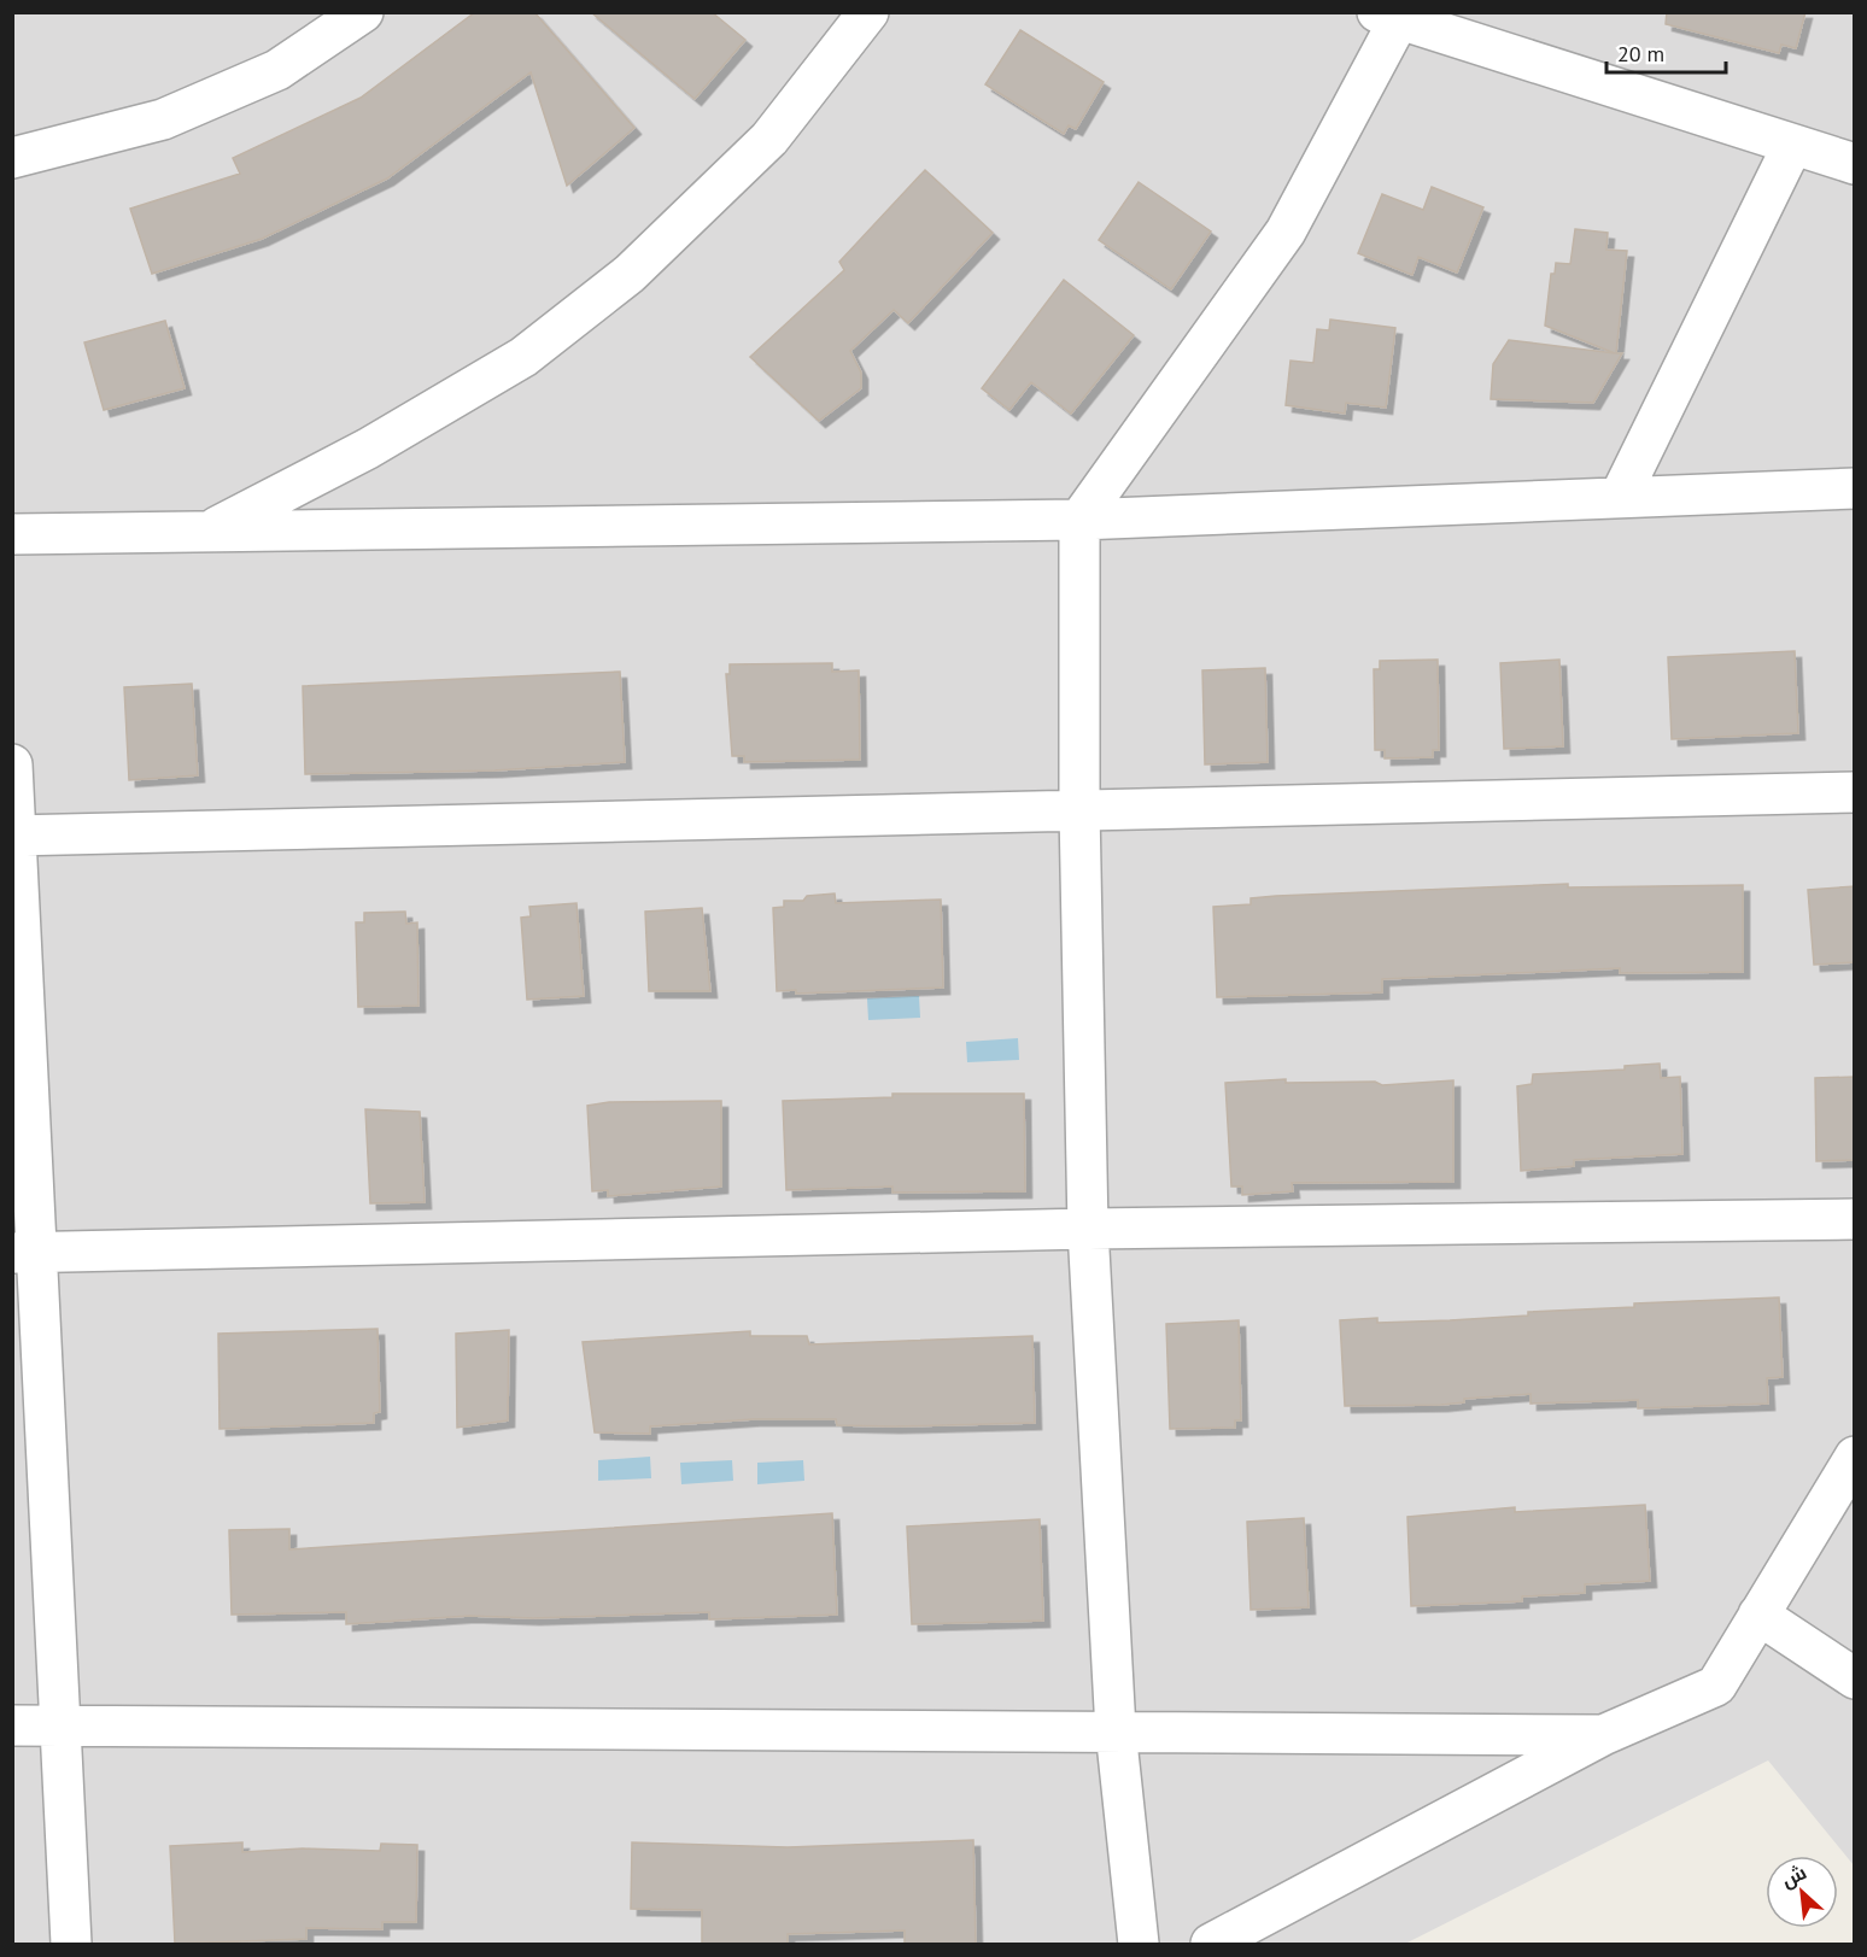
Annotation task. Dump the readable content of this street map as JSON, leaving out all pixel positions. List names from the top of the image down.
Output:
{
  "scale_bar": "20 m",
  "north": "top left"
}
